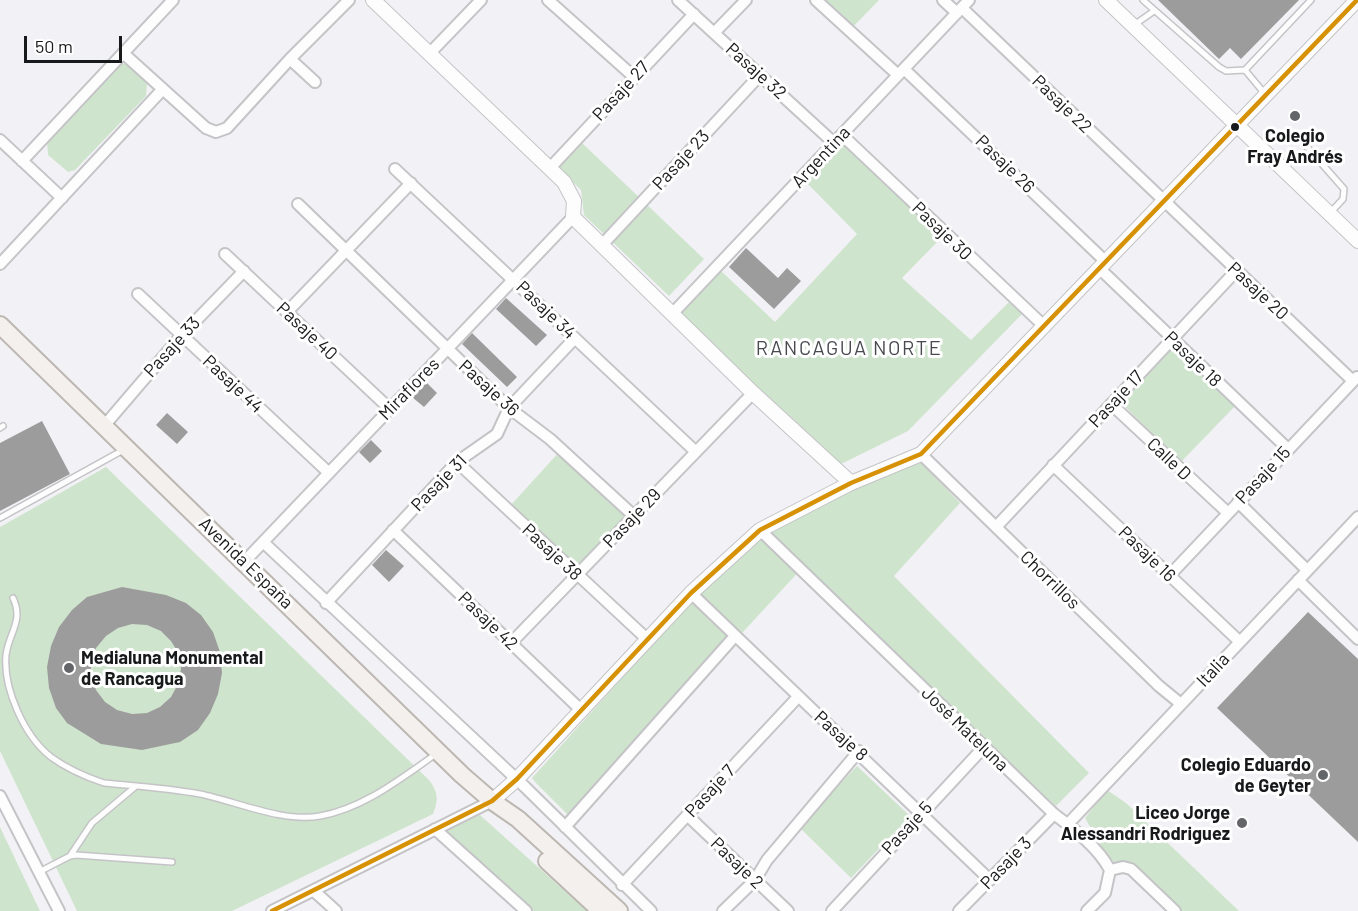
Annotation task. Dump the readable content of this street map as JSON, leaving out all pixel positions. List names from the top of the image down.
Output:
{
  "streets": {
    "main road": ["Avenida España"],
    "street": [
      "Pasaje 32",
      "Pasaje 27",
      "Pasaje 22",
      "Argentina",
      "Pasaje 23",
      "Pasaje 26",
      "Pasaje 30",
      "Pasaje 20",
      "Pasaje 34",
      "Pasaje 40",
      "Pasaje 33",
      "Pasaje 18",
      "Pasaje 44",
      "Pasaje 36",
      "Miraflores",
      "Pasaje 17",
      "Calle D",
      "Pasaje 15",
      "Pasaje 31",
      "Pasaje 29",
      "Pasaje 38",
      "Pasaje 16",
      "Chorrillos",
      "Pasaje 42",
      "Italia",
      "José Mateluna",
      "Pasaje 8",
      "Pasaje 7",
      "Pasaje 5",
      "Pasaje 2",
      "Pasaje 3"
    ]
  },
  "crossings": [
    ["Pasaje 32", "Pasaje 27"],
    ["Pasaje 32", "Argentina"],
    ["Pasaje 32", "Pasaje 23"],
    ["Pasaje 32", "Pasaje 30"],
    ["Pasaje 22", "Argentina"],
    ["Pasaje 22", "Pasaje 20"],
    ["Argentina", "Pasaje 26"],
    ["Argentina", "Pasaje 30"],
    ["Pasaje 26", "Pasaje 18"],
    ["Pasaje 20", "Pasaje 17"],
    ["Pasaje 20", "Pasaje 15"],
    ["Pasaje 34", "Miraflores"],
    ["Pasaje 34", "Pasaje 31"],
    ["Pasaje 34", "Pasaje 29"],
    ["Pasaje 40", "Pasaje 33"],
    ["Pasaje 40", "Miraflores"],
    ["Pasaje 33", "Pasaje 44"],
    ["Pasaje 33", "Avenida España"],
    ["Pasaje 18", "Pasaje 17"],
    ["Pasaje 18", "Pasaje 15"],
    ["Pasaje 44", "Miraflores"],
    ["Pasaje 36", "Miraflores"],
    ["Pasaje 36", "Pasaje 31"],
    ["Pasaje 36", "Pasaje 29"],
    ["Miraflores", "Avenida España"],
    ["Pasaje 17", "Calle D"],
    ["Pasaje 17", "Pasaje 16"],
    ["Pasaje 17", "Chorrillos"],
    ["Calle D", "Pasaje 15"],
    ["Pasaje 15", "Pasaje 16"],
    ["Pasaje 31", "Pasaje 38"],
    ["Pasaje 31", "Avenida España"],
    ["Pasaje 31", "Pasaje 42"],
    ["Pasaje 29", "Pasaje 38"],
    ["Pasaje 29", "Pasaje 42"],
    ["Pasaje 16", "Italia"],
    ["Avenida España", "Pasaje 7"],
    ["Chorrillos", "Italia"],
    ["Italia", "José Mateluna"],
    ["José Mateluna", "Pasaje 5"],
    ["José Mateluna", "Pasaje 3"],
    ["Pasaje 8", "Pasaje 7"],
    ["Pasaje 8", "Pasaje 5"],
    ["Pasaje 8", "Pasaje 3"],
    ["Pasaje 7", "Pasaje 2"]
  ],
  "districts": ["RANCAGUA NORTE"],
  "places": [
    "Colegio Fray Andrés",
    "Medialuna Monumental de Rancagua",
    "Colegio Eduardo de Geyter",
    "Liceo Jorge Alessandri Rodriguez"
  ],
  "scale_bar": "50 m"
}
